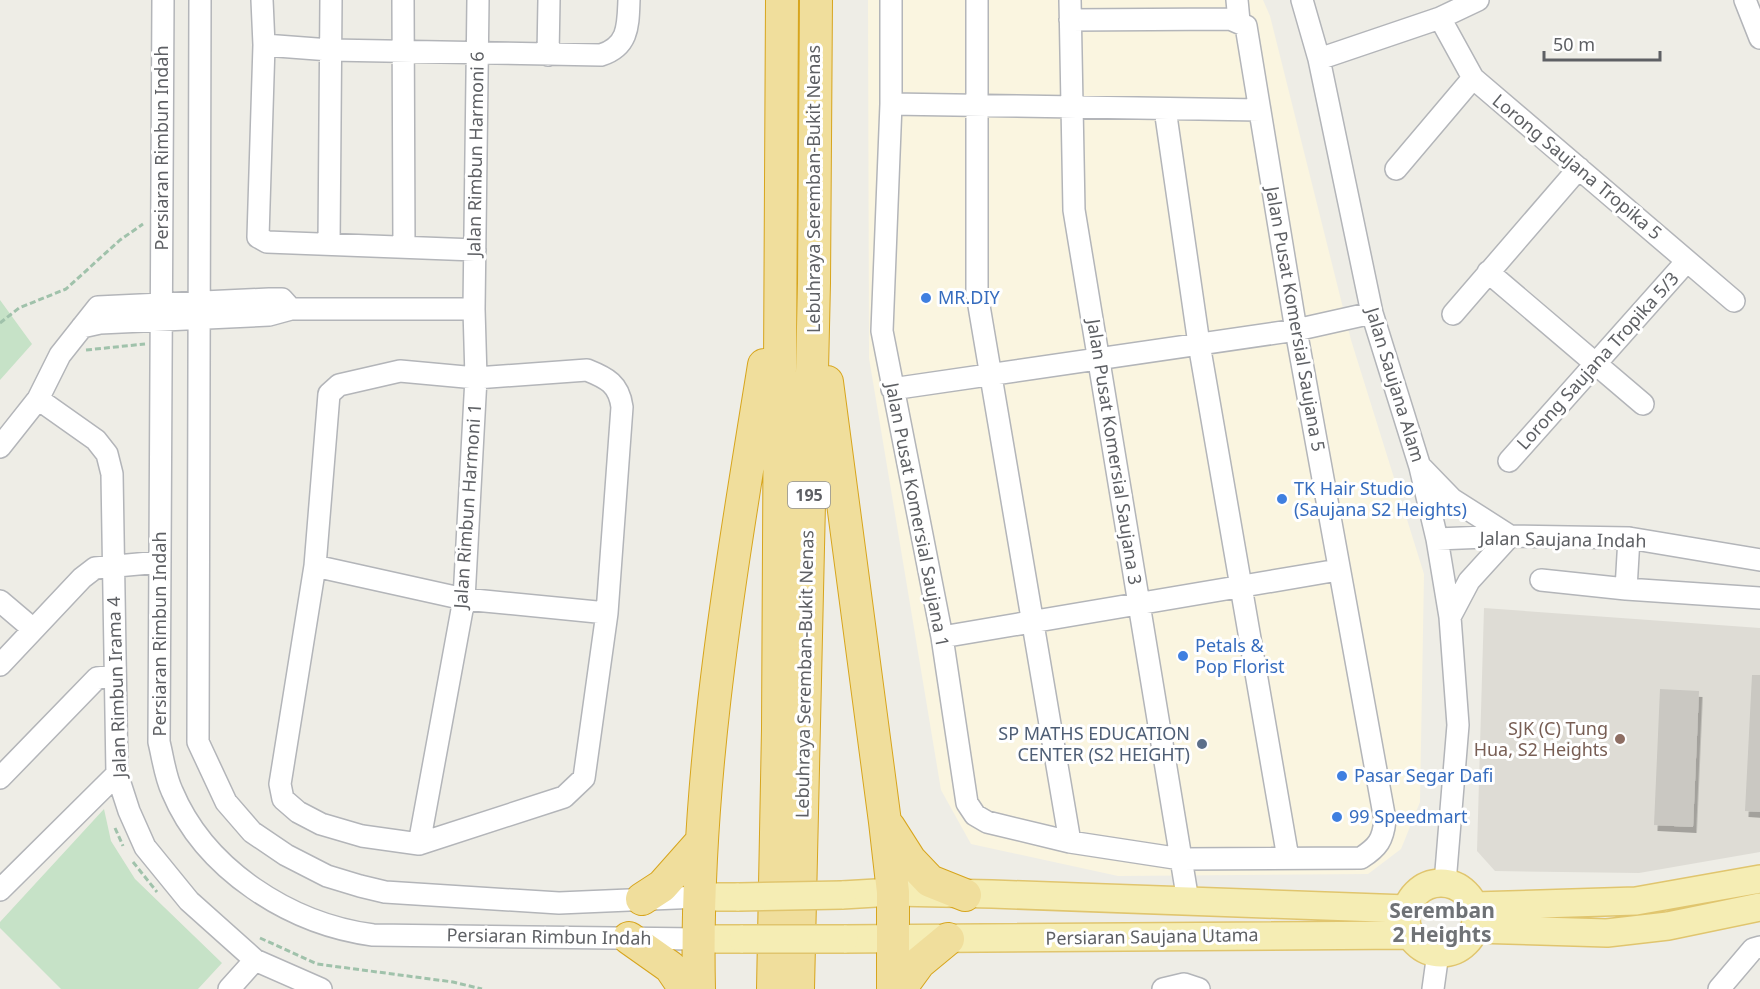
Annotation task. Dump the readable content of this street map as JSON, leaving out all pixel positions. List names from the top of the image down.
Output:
{
  "streets": {
    "highway": ["Lebuhraya Seremban-Bukit Nenas", "195"],
    "main road": ["Persiaran Saujana Utama"],
    "street": [
      "Persiaran Rimbun Indah",
      "Jalan Rimbun Harmoni 6",
      "Lorong Saujana Tropika 5",
      "Jalan Pusat Komersial Saujana 5",
      "Lorong Saujana Tropika 5/3",
      "Jalan Saujana Alam",
      "Jalan Pusat Komersial Saujana 3",
      "Jalan Rimbun Harmoni 1",
      "Jalan Pusat Komersial Saujana 1",
      "Jalan Saujana Indah",
      "Jalan Rimbun Irama 4"
    ]
  },
  "crossings": [
    ["Persiaran Rimbun Indah", "Persiaran Saujana Utama"],
    ["Jalan Rimbun Harmoni 6", "Jalan Rimbun Harmoni 1"],
    ["Lorong Saujana Tropika 5", "Lorong Saujana Tropika 5/3"],
    ["Jalan Pusat Komersial Saujana 5", "Jalan Pusat Komersial Saujana 3"],
    ["Jalan Pusat Komersial Saujana 5", "Jalan Pusat Komersial Saujana 1"],
    ["Jalan Saujana Alam", "Jalan Saujana Indah"],
    ["Jalan Saujana Alam", "Persiaran Saujana Utama"],
    ["Jalan Pusat Komersial Saujana 3", "Jalan Pusat Komersial Saujana 1"],
    ["Jalan Pusat Komersial Saujana 3", "Persiaran Saujana Utama"]
  ],
  "districts": ["Seremban 2 Heights"],
  "places": [
    "MR.DIY",
    "TK Hair Studio (Saujana S2 Heights)",
    "Petals & Pop Florist",
    "SJK (C) Tung Hua, S2 Heights",
    "SP MATHS EDUCATION CENTER (S2 HEIGHT)",
    "Pasar Segar Dafi",
    "99 Speedmart"
  ],
  "scale_bar": "50 m"
}
